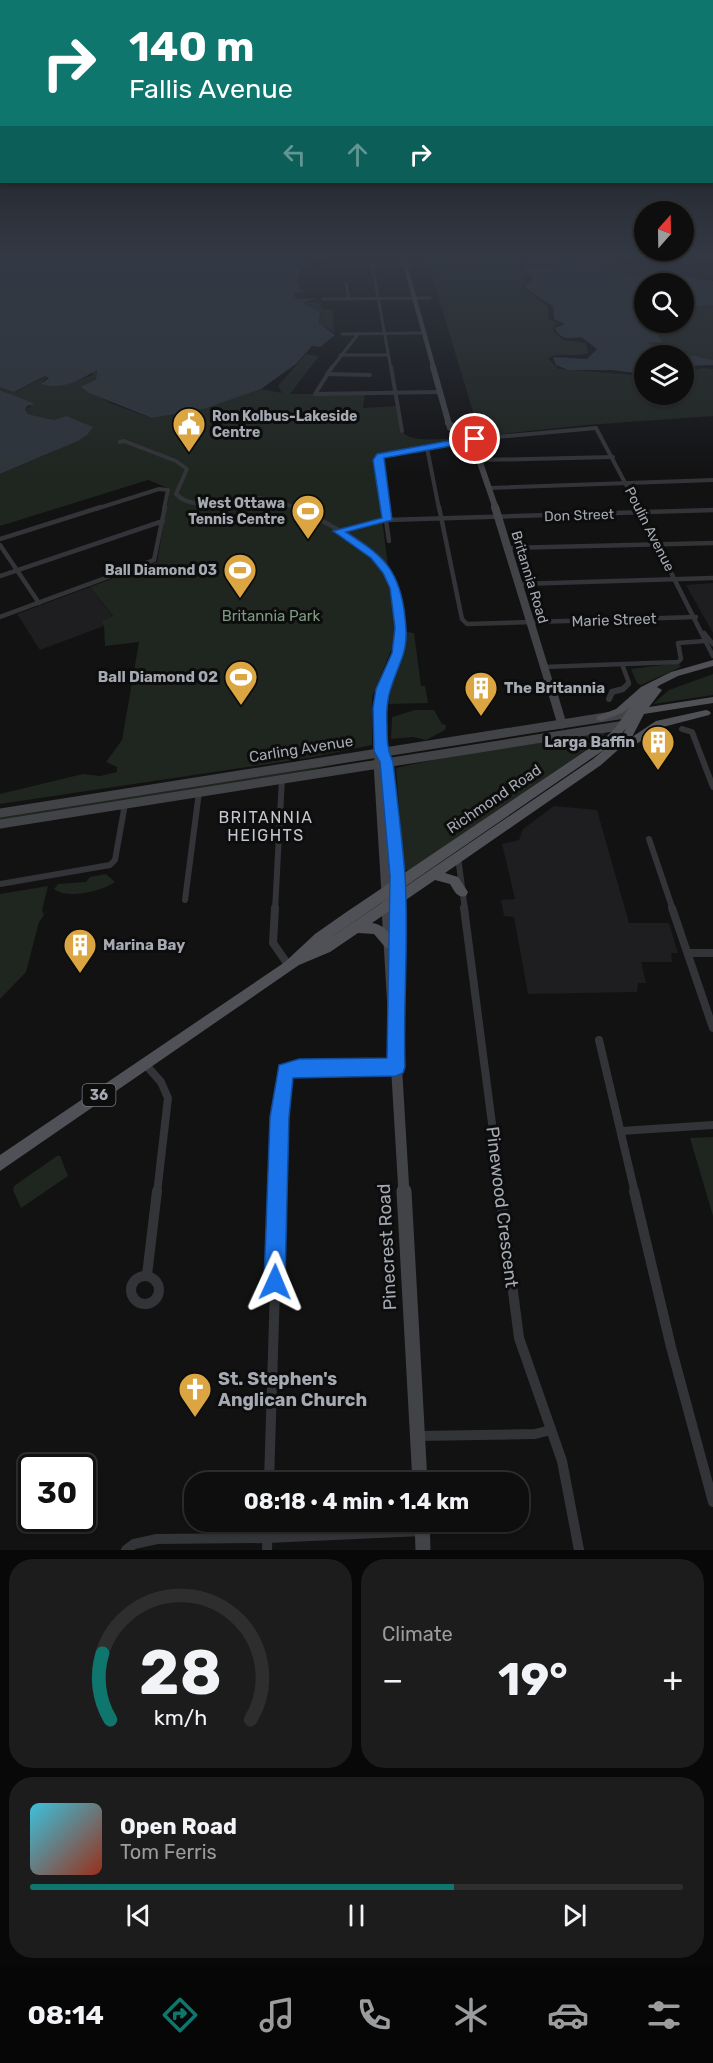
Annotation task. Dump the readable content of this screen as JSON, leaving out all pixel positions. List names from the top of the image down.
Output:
{
  "streets": {
    "main road": [
      "Britannia Road",
      "Carling Avenue",
      "Richmond Road",
      "36",
      "Pinecrest Road"
    ],
    "street": [
      "Don Street",
      "Poulin Avenue",
      "Marie Street",
      "Pinewood Crescent"
    ]
  },
  "crossings": [
    ["Don Street", "Poulin Avenue"],
    ["Don Street", "Britannia Road"],
    ["Don Street", "Marie Street"],
    ["Poulin Avenue", "Britannia Road"],
    ["Poulin Avenue", "Marie Street"],
    ["Britannia Road", "Marie Street"],
    ["Britannia Road", "Carling Avenue"],
    ["Carling Avenue", "Richmond Road"],
    ["Carling Avenue", "Pinecrest Road"],
    ["Richmond Road", "Pinewood Crescent"],
    ["Richmond Road", "Pinecrest Road"]
  ],
  "districts": ["BRITANNIA HEIGHTS"],
  "parks": ["Britannia Park"],
  "places": {
    "public building": ["Ron Kolbus-Lakeside Centre"],
    "sports": ["West Ottawa Tennis Centre", "Ball Diamond 03", "Ball Diamond 02"],
    "building": ["The Britannia", "Larga Baffin", "Marina Bay"],
    "church": ["St. Stephen's Anglican Church"]
  },
  "north": "top",
  "page": {
    "turn": ["140 m", "Fallis Avenue"],
    "limit": "30",
    "trip": "08:18 · 4 min · 1.4 km",
    "tile": "Climate",
    "heat": ["−", "19°", "+"],
    "song": ["Open Road", "Tom Ferris"],
    "tabs": "08:14",
    "gauge": ["28", "km/h"]
  }
}
